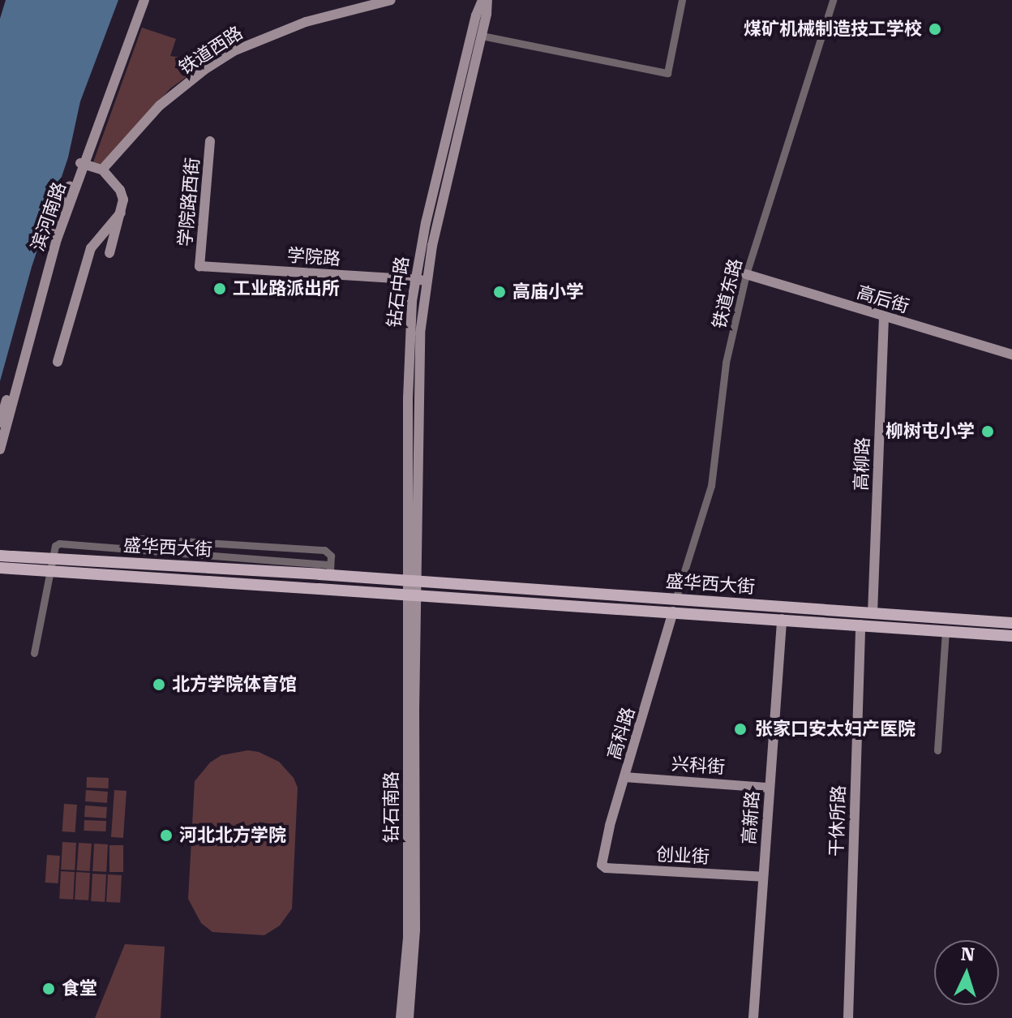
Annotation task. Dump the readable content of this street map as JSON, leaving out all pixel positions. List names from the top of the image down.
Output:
{
  "streets": {
    "main road": [
      "铁道西路",
      "学院路西街",
      "滨河南路",
      "学院路",
      "钻石中路",
      "高后街",
      "高柳路",
      "盛华西大街",
      "高科路",
      "兴科街",
      "钻石南路",
      "高新路",
      "干休所路",
      "创业街"
    ],
    "street": ["铁道东路"]
  },
  "crossings": [
    ["学院路西街", "学院路"],
    ["学院路", "钻石中路"],
    ["钻石中路", "盛华西大街"],
    ["钻石中路", "钻石南路"],
    ["铁道东路", "高后街"],
    ["铁道东路", "盛华西大街"],
    ["铁道东路", "高科路"],
    ["高后街", "高柳路"],
    ["高柳路", "盛华西大街"],
    ["盛华西大街", "高科路"],
    ["盛华西大街", "钻石南路"],
    ["盛华西大街", "高新路"],
    ["盛华西大街", "干休所路"],
    ["高科路", "兴科街"],
    ["高科路", "创业街"],
    ["兴科街", "高新路"],
    ["高新路", "创业街"]
  ],
  "places": [
    "煤矿机械制造技工学校",
    "工业路派出所",
    "高庙小学",
    "柳树屯小学",
    "北方学院体育馆",
    "张家口安太妇产医院",
    "河北北方学院",
    "食堂"
  ],
  "north": "top"
}
